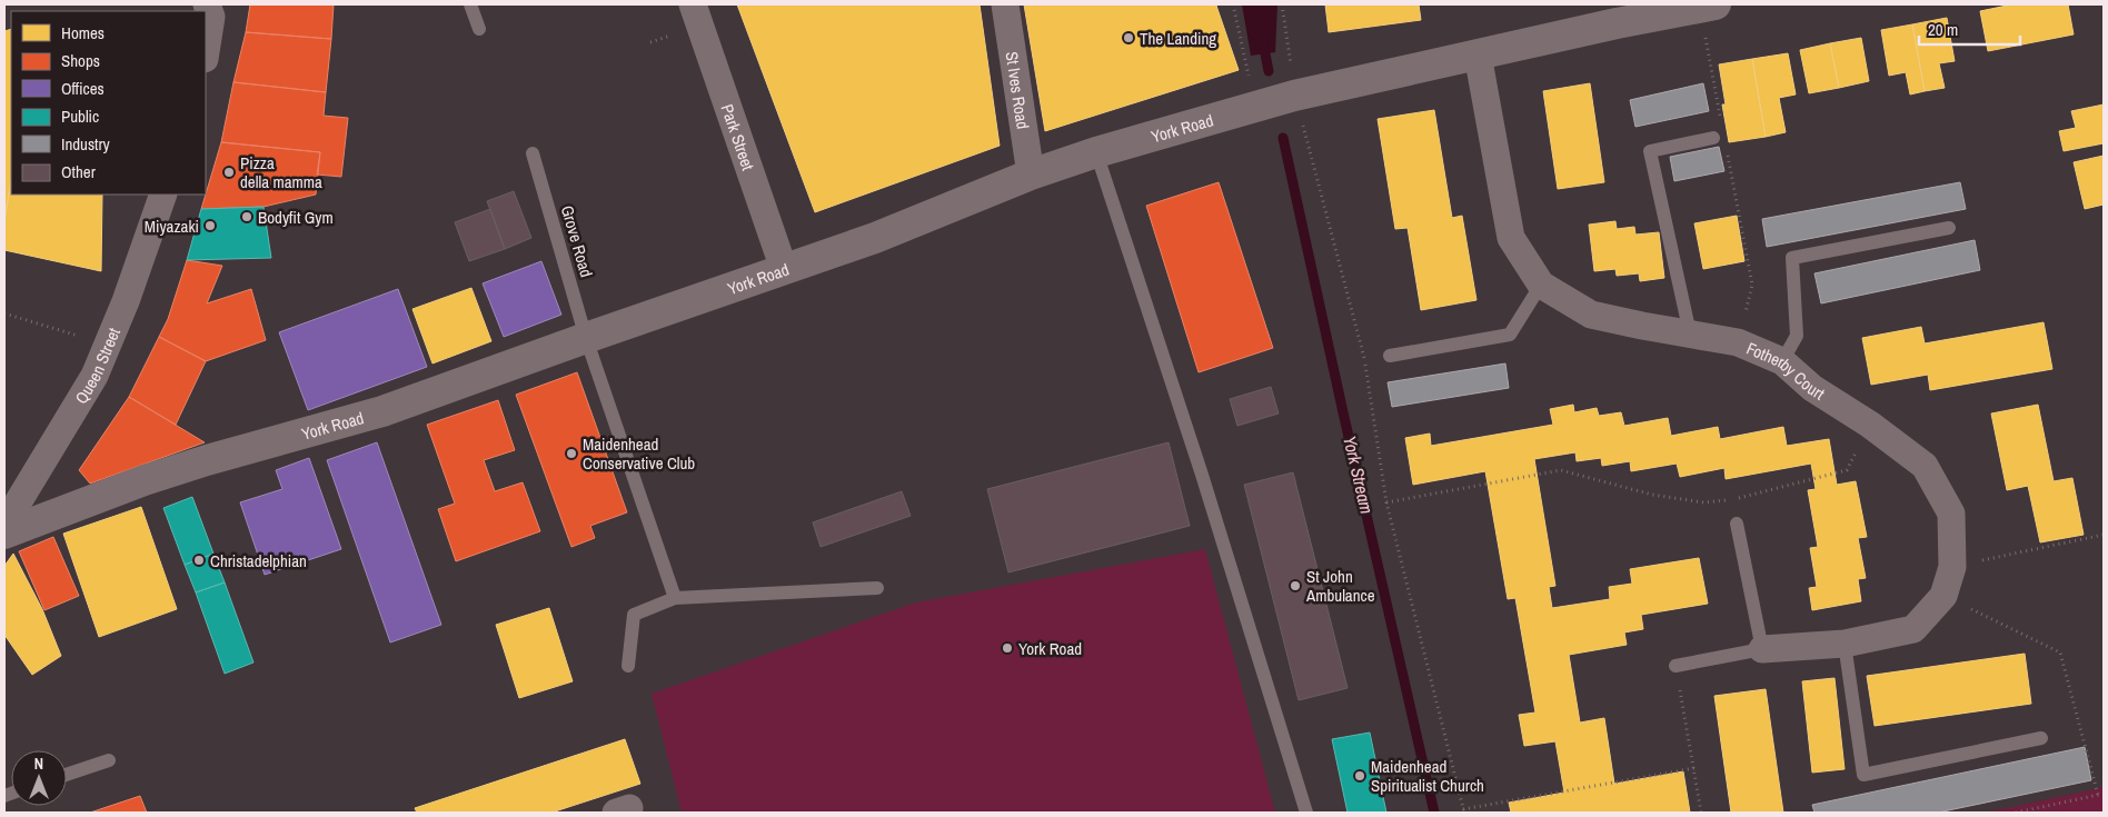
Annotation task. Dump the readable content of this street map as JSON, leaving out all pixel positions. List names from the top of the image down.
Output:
{
  "streets": {
    "street": [
      "St Ives Road",
      "York Road",
      "Park Street",
      "Queen Street",
      "Fotherby Court"
    ],
    "lane": ["Grove Road"]
  },
  "crossings": [
    ["St Ives Road", "York Road"],
    ["York Road", "Park Street"],
    ["York Road", "Grove Road"],
    ["York Road", "Fotherby Court"]
  ],
  "water": ["York Stream"],
  "places": [
    "The Landing",
    "Pizza della mamma",
    "Bodyfit Gym",
    "Miyazaki",
    "Maidenhead Conservative Club",
    "Christadelphian",
    "St John Ambulance",
    "York Road",
    "Maidenhead Spiritualist Church"
  ],
  "legend": [
    "Homes",
    "Shops",
    "Offices",
    "Public",
    "Industry",
    "Other"
  ],
  "scale_bar": "20 m",
  "north": "top"
}
